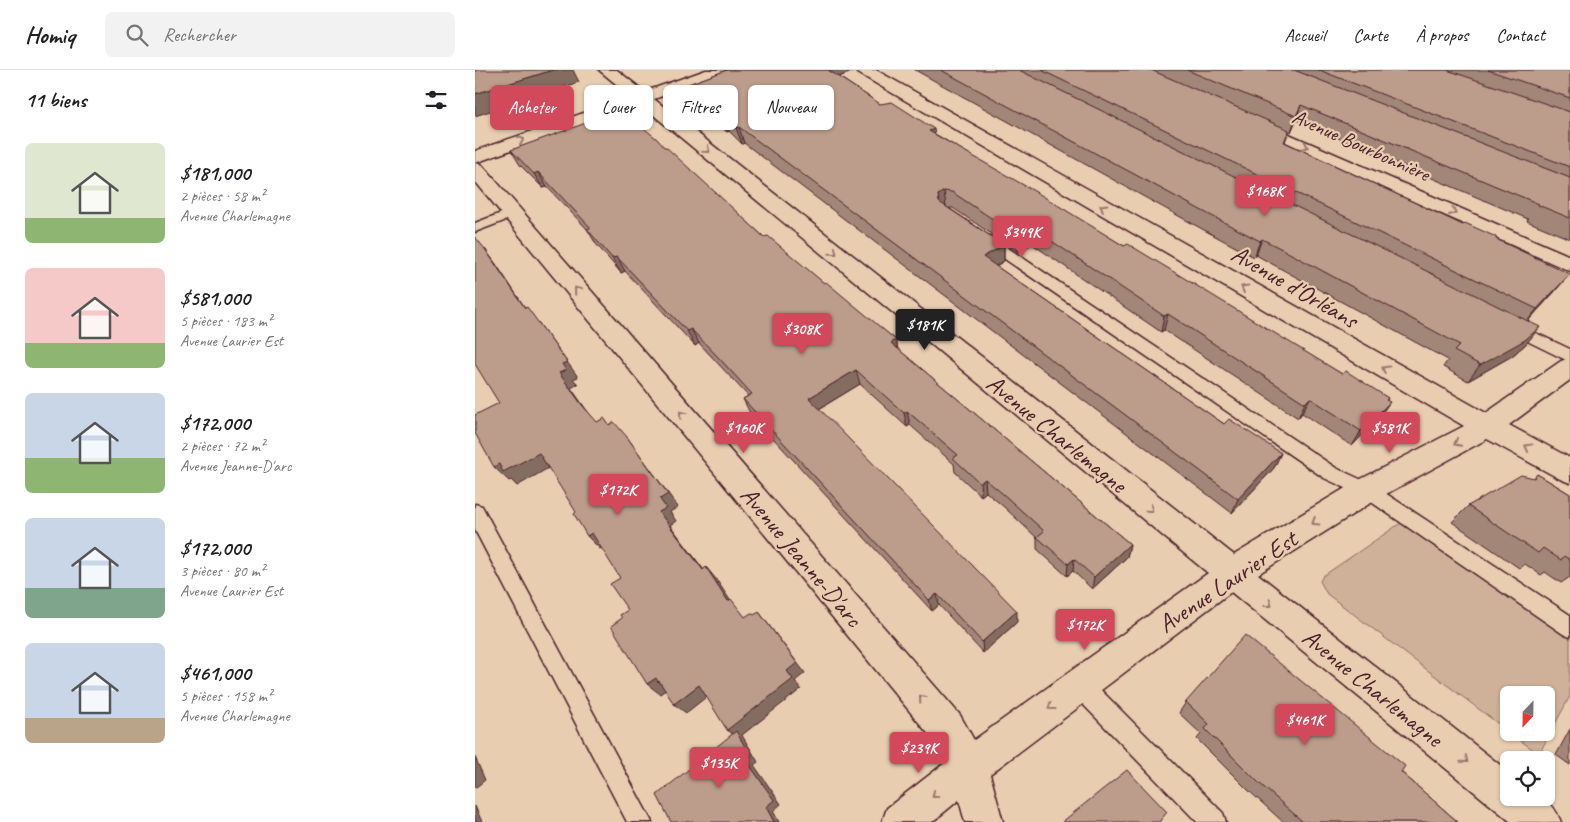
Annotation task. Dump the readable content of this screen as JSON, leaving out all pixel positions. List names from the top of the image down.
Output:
{
  "streets": {
    "street": [
      "Avenue Bourbonnière",
      "Avenue d'Orléans",
      "Avenue Charlemagne",
      "Avenue Jeanne-D'arc",
      "Avenue Laurier Est"
    ]
  },
  "crossings": [
    ["Avenue d'Orléans", "Avenue Laurier Est"],
    ["Avenue Charlemagne", "Avenue Laurier Est"],
    ["Avenue Jeanne-D'arc", "Avenue Laurier Est"]
  ],
  "one_way": [
    "Avenue Bourbonnière",
    "Avenue d'Orléans",
    "Avenue Charlemagne",
    "Avenue Jeanne-D'arc",
    "Avenue Laurier Est"
  ],
  "north": "bottom",
  "page": {
    "header": "Homiq",
    "search": "Rechercher",
    "nav": [
      "Accueil",
      "Carte",
      "À propos",
      "Contact"
    ],
    "heading": "11 biens",
    "chip": [
      "Acheter",
      "Louer",
      "Filtres",
      "Nouveau"
    ],
    "list": [
      {
        "name": "$181,000",
        "note": "2 pièces · 58 m² · Avenue Charlemagne"
      },
      {
        "name": "$581,000",
        "note": "5 pièces · 183 m² · Avenue Laurier Est"
      },
      {
        "name": "$172,000",
        "note": "2 pièces · 72 m² · Avenue Jeanne-D'arc"
      },
      {
        "name": "$172,000",
        "note": "3 pièces · 80 m² · Avenue Laurier Est"
      },
      {
        "name": "$461,000",
        "note": "5 pièces · 158 m² · Avenue Charlemagne"
      }
    ],
    "price": [
      "$168K",
      "$349K",
      "$181K",
      "$308K",
      "$160K",
      "$581K",
      "$172K",
      "$172K",
      "$461K",
      "$239K",
      "$135K"
    ]
  }
}
